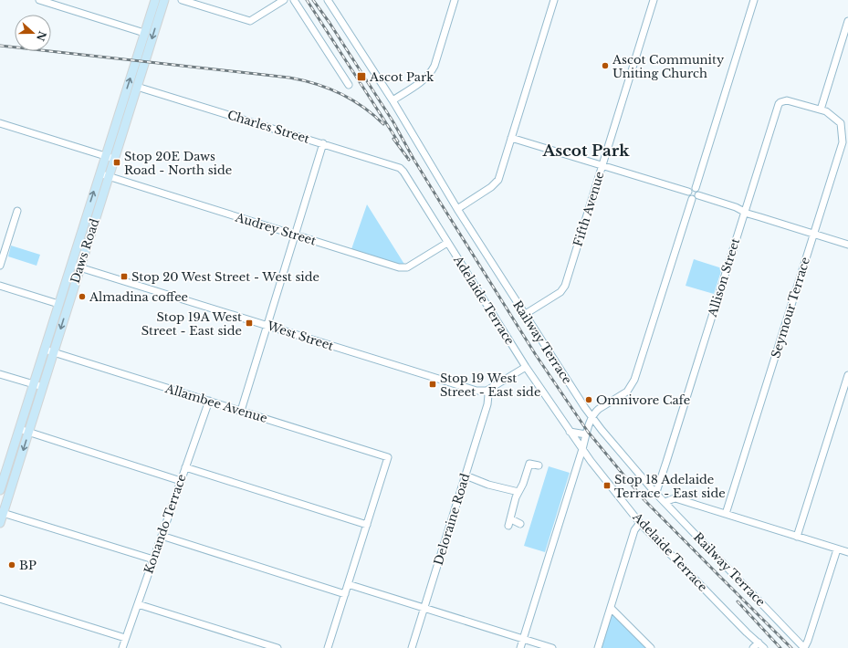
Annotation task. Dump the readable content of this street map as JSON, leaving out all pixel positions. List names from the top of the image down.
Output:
{
  "streets": {
    "main road": ["Daws Road"],
    "street": [
      "Charles Street",
      "Fifth Avenue",
      "Audrey Street",
      "Allison Street",
      "Adelaide Terrace",
      "Seymour Terrace",
      "West Street",
      "Railway Terrace",
      "Allambee Avenue",
      "Deloraine Road",
      "Konando Terrace"
    ]
  },
  "crossings": [
    ["Charles Street", "Daws Road"],
    ["Charles Street", "Adelaide Terrace"],
    ["Fifth Avenue", "Railway Terrace"],
    ["Audrey Street", "Daws Road"],
    ["Audrey Street", "Adelaide Terrace"],
    ["Daws Road", "West Street"],
    ["Daws Road", "Allambee Avenue"],
    ["Allison Street", "Seymour Terrace"],
    ["Allison Street", "Railway Terrace"],
    ["West Street", "Deloraine Road"],
    ["Allambee Avenue", "Konando Terrace"]
  ],
  "districts": ["Ascot Park"],
  "places": {
    "other": [
      "Ascot Community Uniting Church",
      "Almadina coffee",
      "Omnivore Cafe",
      "BP"
    ],
    "transit": [
      "Ascot Park",
      "Stop 20E Daws Road - North side",
      "Stop 20 West Street - West side",
      "Stop 19A West Street - East side",
      "Stop 19 West Street - East side",
      "Stop 18 Adelaide Terrace - East side"
    ]
  },
  "north": "right"
}
